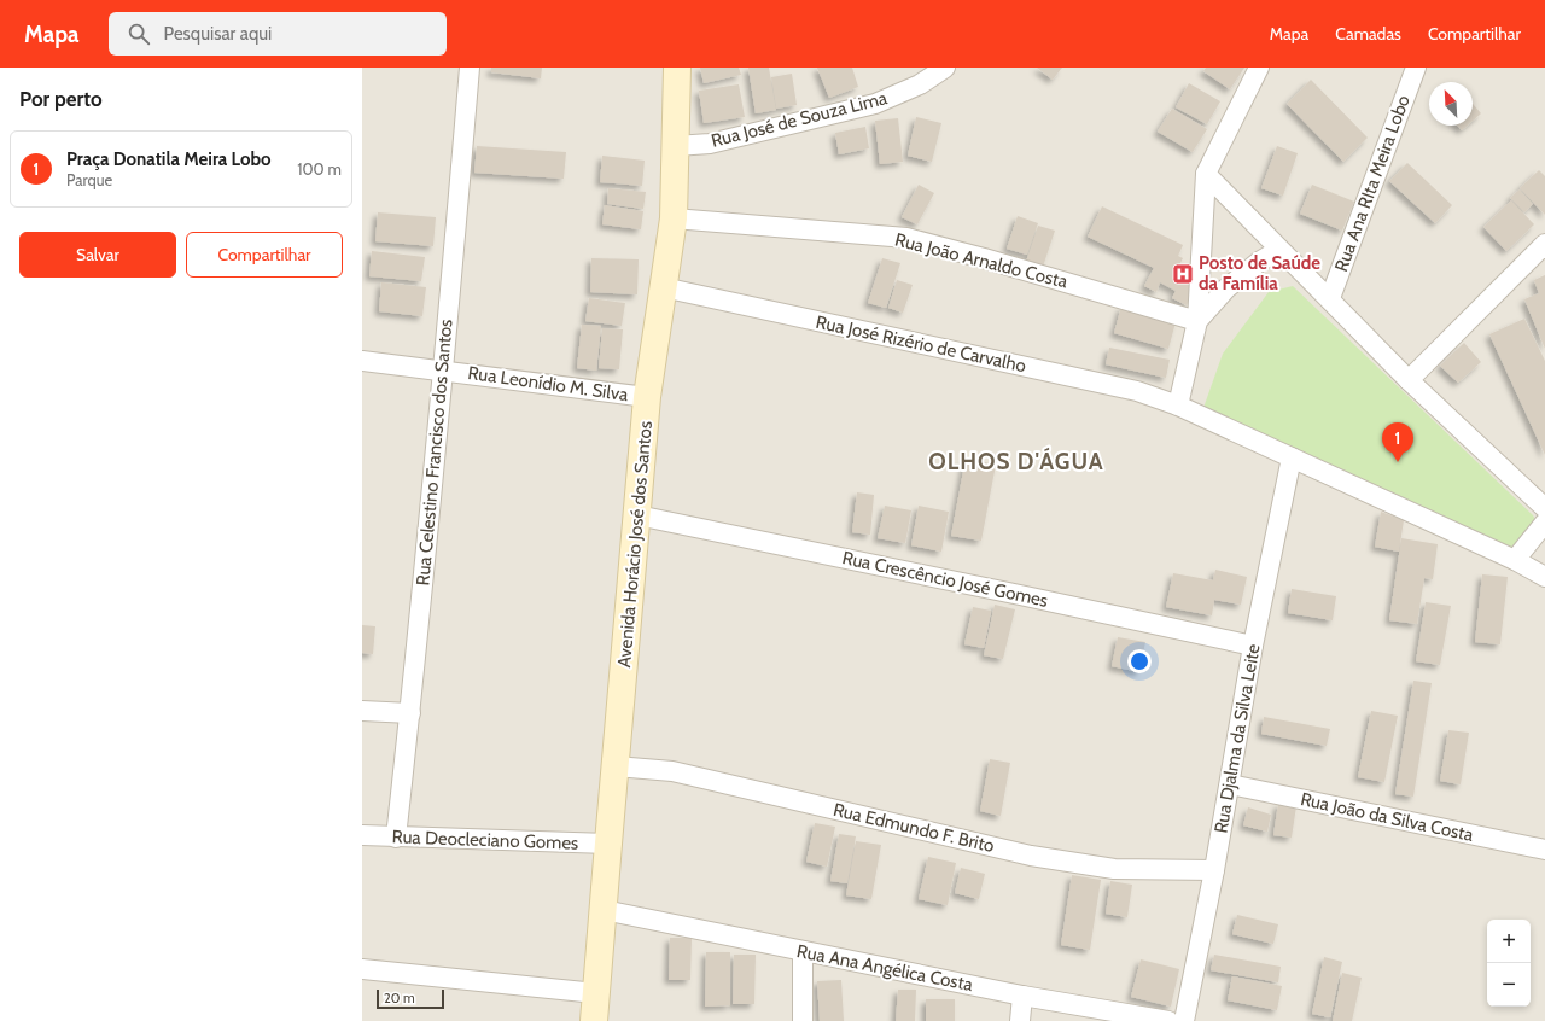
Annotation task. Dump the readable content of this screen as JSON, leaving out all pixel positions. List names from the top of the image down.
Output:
{
  "streets": {
    "street": [
      "Rua José de Souza Lima",
      "Rua Ana RIta Meira Lobo",
      "Rua João Arnaldo Costa",
      "Rua José Rizério de Carvalho",
      "Rua Leonídio M. Silva",
      "Rua Celestino Francisco dos Santos",
      "Avenida Horácio José dos Santos",
      "Rua Crescêncio José Gomes",
      "Rua Djalma da Silva Leite",
      "Rua João da Silva Costa",
      "Rua Edmundo F. Brito",
      "Rua Deocleciano Gomes",
      "Rua Ana Angélica Costa"
    ]
  },
  "crossings": [
    ["Rua José de Souza Lima", "Avenida Horácio José dos Santos"],
    ["Rua João Arnaldo Costa", "Avenida Horácio José dos Santos"],
    ["Rua José Rizério de Carvalho", "Avenida Horácio José dos Santos"],
    ["Rua José Rizério de Carvalho", "Rua Djalma da Silva Leite"],
    ["Rua Leonídio M. Silva", "Rua Celestino Francisco dos Santos"],
    ["Rua Leonídio M. Silva", "Avenida Horácio José dos Santos"],
    ["Rua Celestino Francisco dos Santos", "Rua Deocleciano Gomes"],
    ["Avenida Horácio José dos Santos", "Rua Crescêncio José Gomes"],
    ["Avenida Horácio José dos Santos", "Rua Edmundo F. Brito"],
    ["Avenida Horácio José dos Santos", "Rua Deocleciano Gomes"],
    ["Avenida Horácio José dos Santos", "Rua Ana Angélica Costa"],
    ["Rua Crescêncio José Gomes", "Rua Djalma da Silva Leite"],
    ["Rua Djalma da Silva Leite", "Rua João da Silva Costa"],
    ["Rua Djalma da Silva Leite", "Rua Edmundo F. Brito"]
  ],
  "districts": ["OLHOS D'ÁGUA"],
  "places": {
    "hospital": ["Posto de Saúde da Família"]
  },
  "scale_bar": "20 m",
  "north": "top left",
  "page": {
    "header": "Mapa",
    "search": "Pesquisar aqui",
    "nav": ["Mapa", "Camadas", "Compartilhar"],
    "heading": "Por perto",
    "list": [
      {
        "mark": "1",
        "name": "Praça Donatila Meira Lobo",
        "note": "Parque",
        "value": "100 m"
      }
    ],
    "buttons": ["Salvar", "Compartilhar"],
    "pins": "1",
    "map_buttons": ["+", "−"],
    "scale": "20 m"
  }
}
